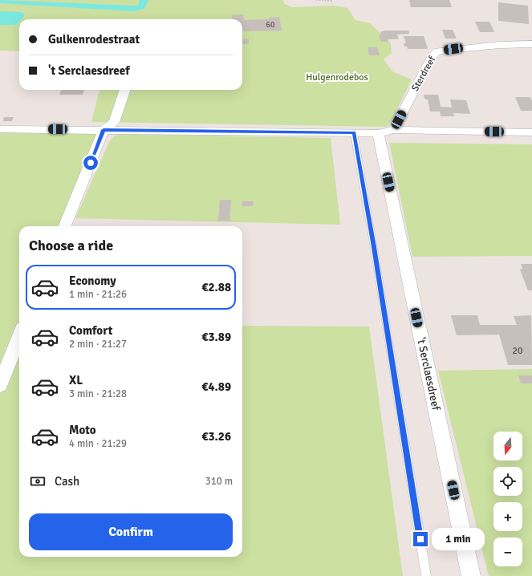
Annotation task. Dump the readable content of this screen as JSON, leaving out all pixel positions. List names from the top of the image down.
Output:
{
  "streets": {
    "street": ["Sterdreef", "'t Serclaesdreef"]
  },
  "parks": ["Hulgenrodebos"],
  "house_numbers": ["60", "20"],
  "north": "bottom",
  "page": {
    "banner": ["Gulkenrodestraat", "'t Serclaesdreef"],
    "heading": "Choose a ride",
    "list": [
      {
        "name": "Economy",
        "note": "1 min · 21:26",
        "value": "€2.88"
      },
      {
        "name": "Comfort",
        "note": "2 min · 21:27",
        "value": "€3.89"
      },
      {
        "name": "XL",
        "note": "3 min · 21:28",
        "value": "€4.89"
      },
      {
        "name": "Moto",
        "note": "4 min · 21:29",
        "value": "€3.26"
      }
    ],
    "map_buttons": ["+", "−"],
    "pay": ["Cash", "310 m"],
    "buttons": "Confirm",
    "bubble": "1 min"
  }
}
